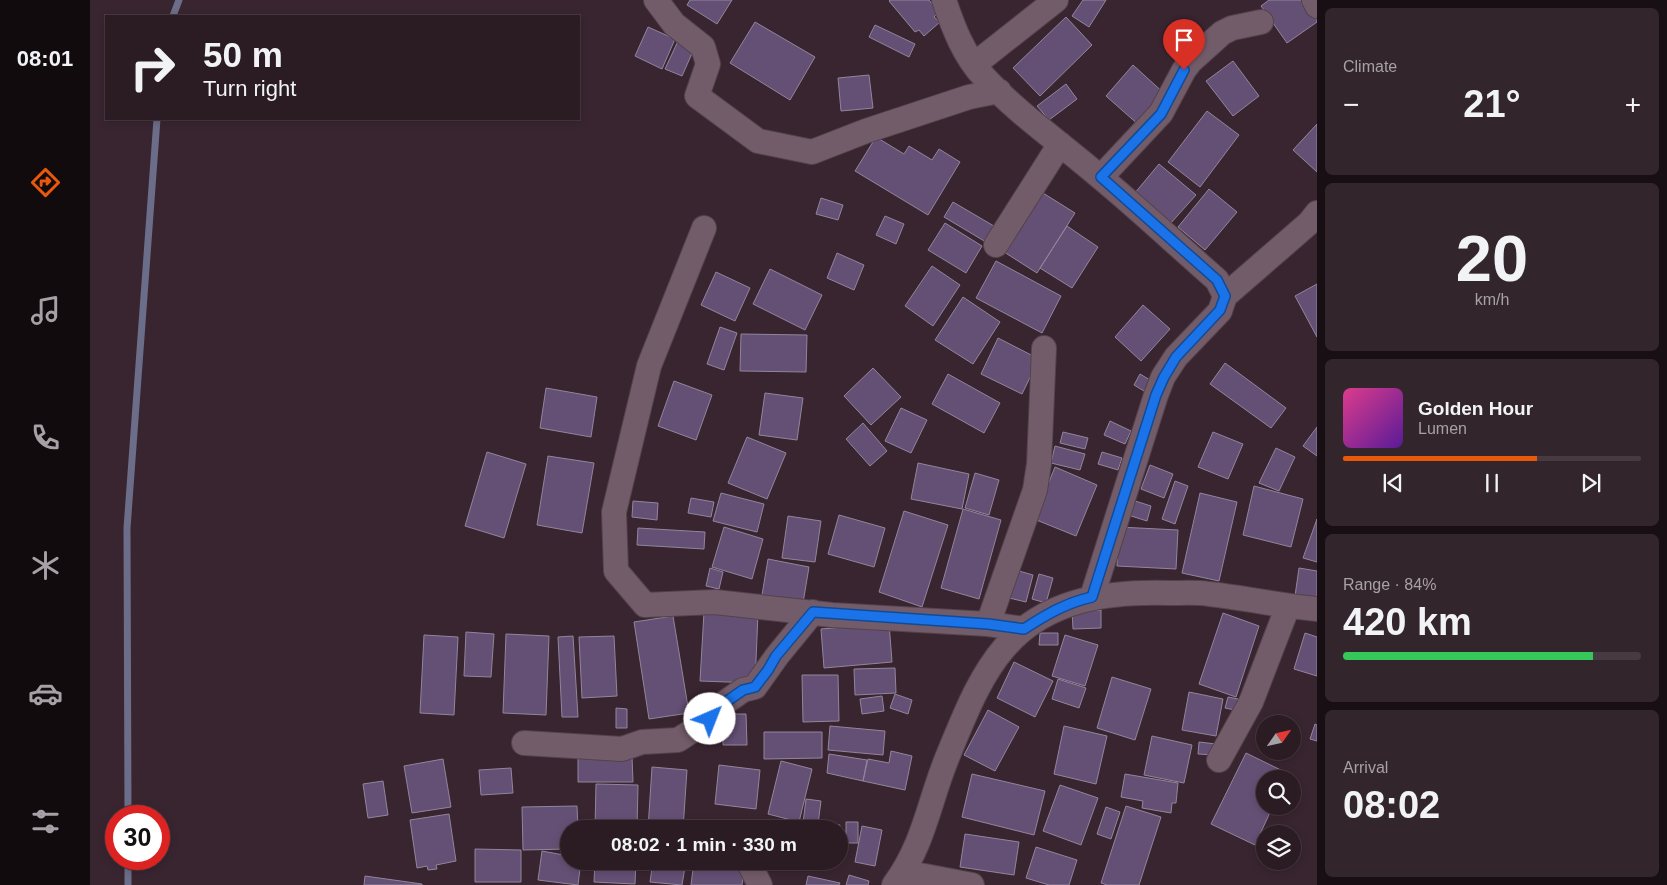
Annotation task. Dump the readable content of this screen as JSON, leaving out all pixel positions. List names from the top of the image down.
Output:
{
  "north": "top right",
  "page": {
    "tabs": "08:01",
    "tile": [
      "Climate",
      ["20", "km/h"],
      ["Range · 84%", "420 km"],
      ["Arrival", "08:02"]
    ],
    "turn": ["50 m", "Turn right"],
    "heat": ["−", "21°", "+"],
    "song": ["Golden Hour", "Lumen"],
    "limit": "30",
    "trip": "08:02 · 1 min · 330 m"
  }
}
